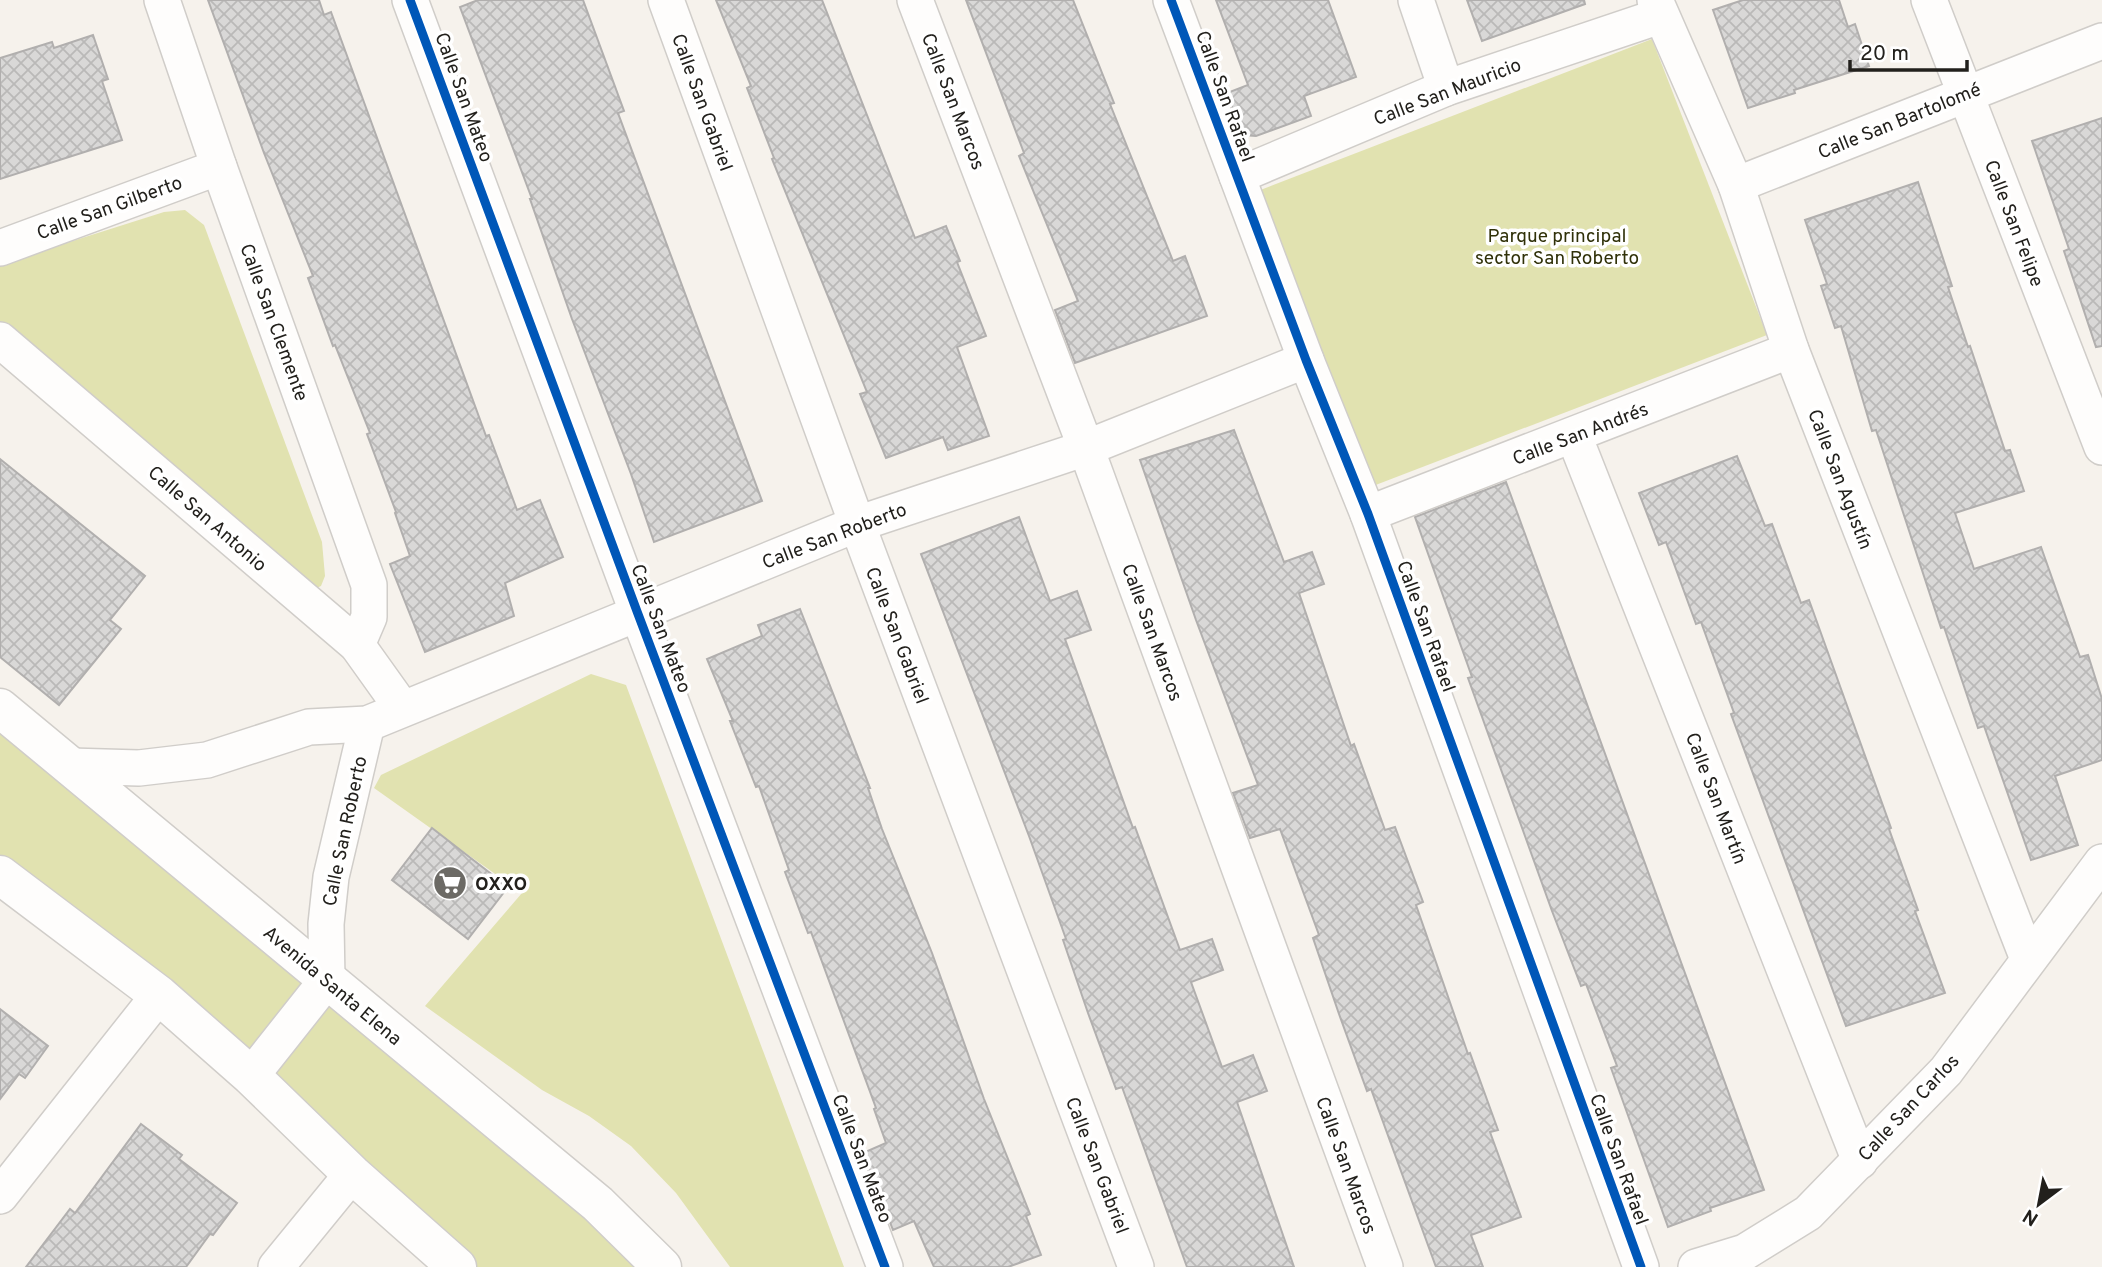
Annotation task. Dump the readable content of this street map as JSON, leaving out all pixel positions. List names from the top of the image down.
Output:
{
  "streets": {
    "street": [
      "Calle San Mauricio",
      "Calle San Rafael",
      "Calle San Mateo",
      "Calle San Marcos",
      "Calle San Gabriel",
      "Calle San Bartolomé",
      "Calle San Gilberto",
      "Calle San Felipe",
      "Calle San Clemente",
      "Calle San Andrés",
      "Calle San Agustín",
      "Calle San Antonio",
      "Calle San Roberto",
      "Calle San Martín",
      "Avenida Santa Elena",
      "Calle San Carlos"
    ]
  },
  "crossings": [
    ["Calle San Mauricio", "Calle San Rafael"],
    ["Calle San Mauricio", "Calle San Agustín"],
    ["Calle San Rafael", "Calle San Andrés"],
    ["Calle San Rafael", "Calle San Roberto"],
    ["Calle San Mateo", "Calle San Roberto"],
    ["Calle San Marcos", "Calle San Roberto"],
    ["Calle San Gabriel", "Calle San Roberto"],
    ["Calle San Bartolomé", "Calle San Felipe"],
    ["Calle San Bartolomé", "Calle San Agustín"],
    ["Calle San Gilberto", "Calle San Clemente"],
    ["Calle San Clemente", "Calle San Antonio"],
    ["Calle San Andrés", "Calle San Agustín"],
    ["Calle San Andrés", "Calle San Martín"],
    ["Calle San Agustín", "Calle San Carlos"],
    ["Calle San Antonio", "Calle San Roberto"],
    ["Calle San Roberto", "Avenida Santa Elena"],
    ["Calle San Martín", "Calle San Carlos"]
  ],
  "parks": ["Parque principal sector San Roberto"],
  "places": {
    "supermarket": ["OXXO"]
  },
  "scale_bar": "20 m",
  "north": "bottom left"
}
